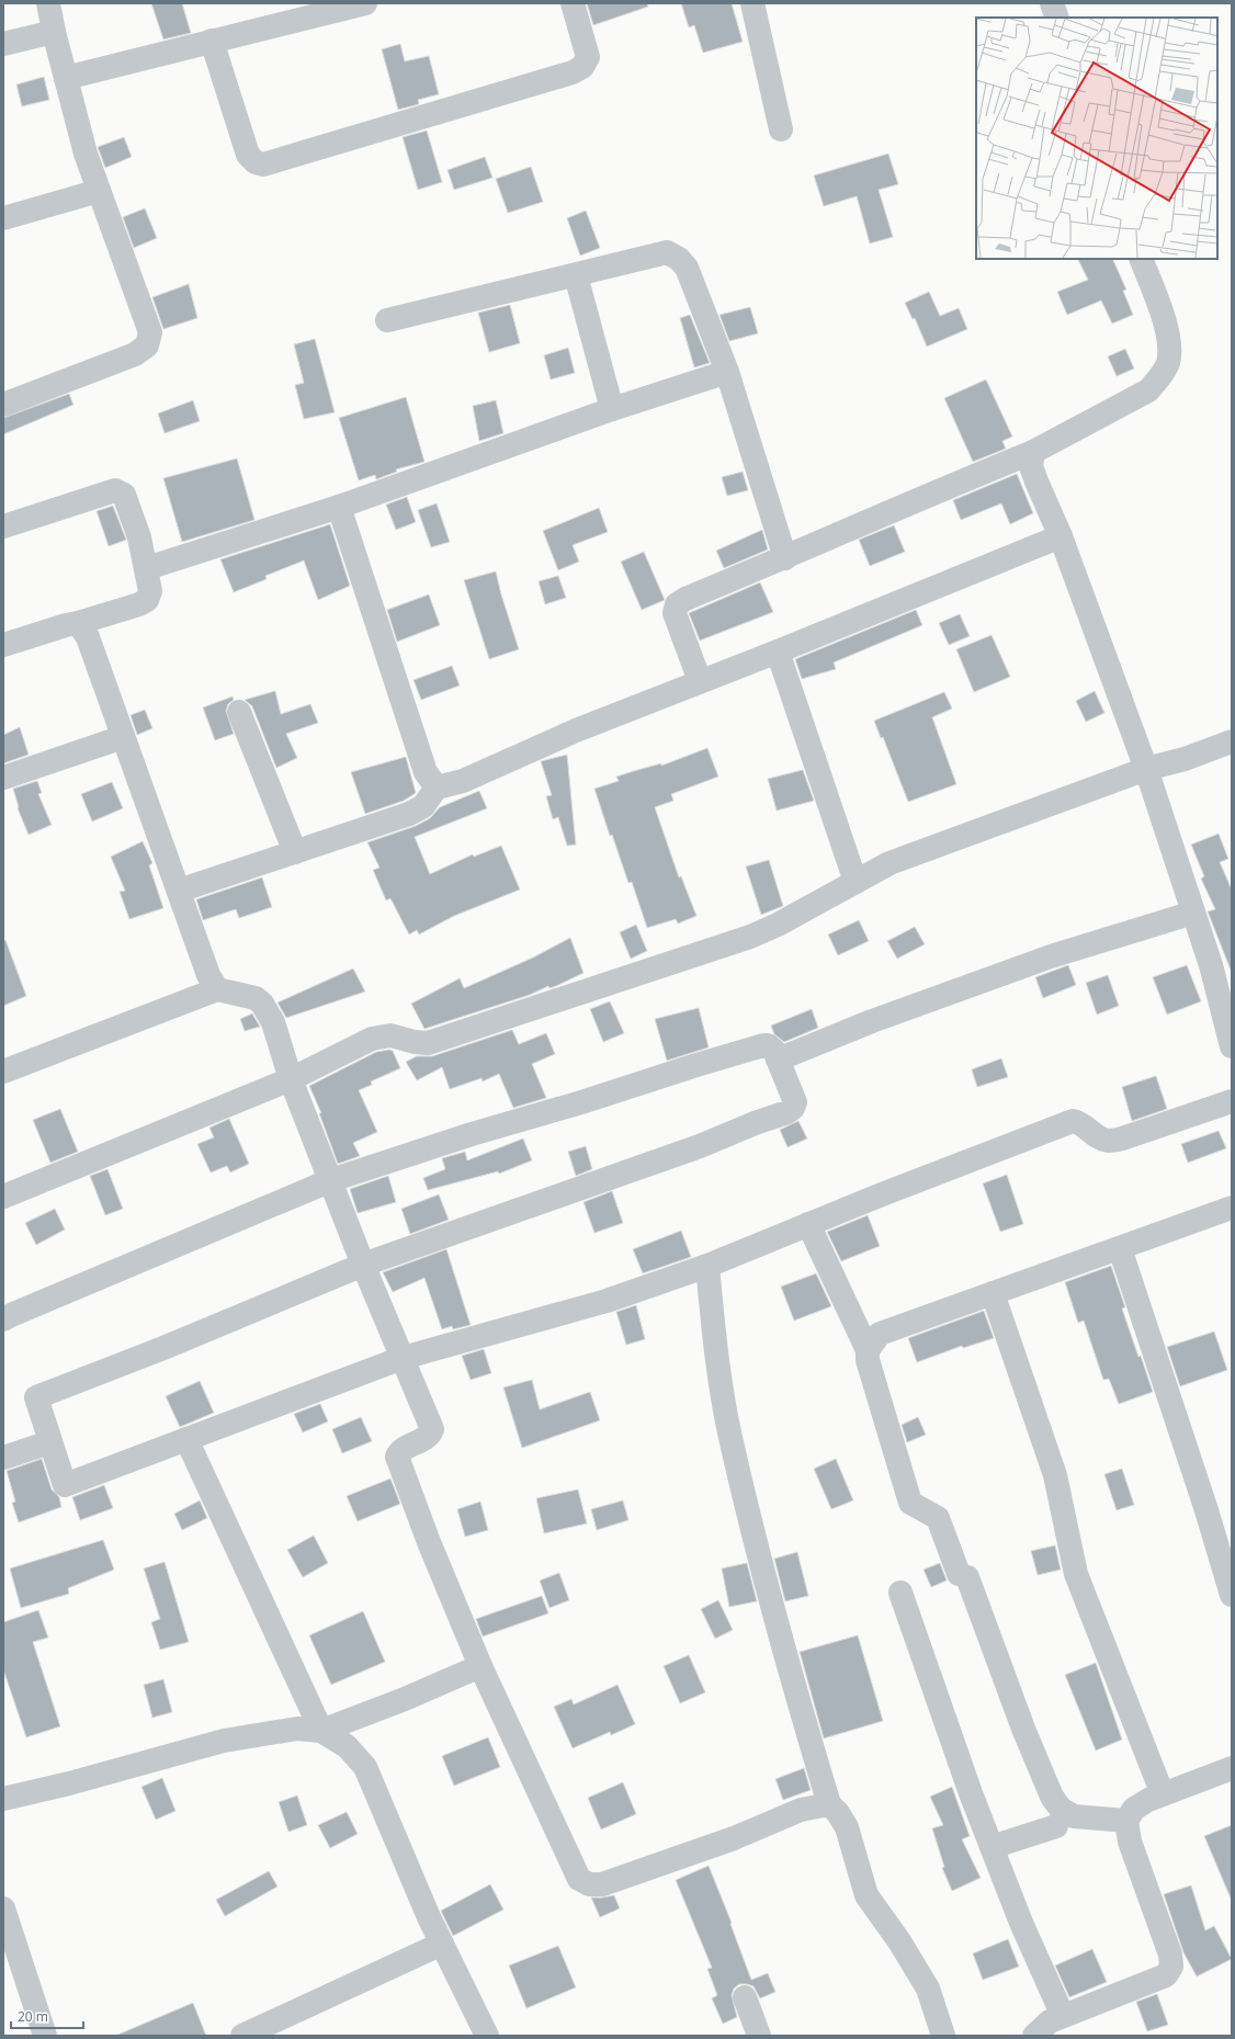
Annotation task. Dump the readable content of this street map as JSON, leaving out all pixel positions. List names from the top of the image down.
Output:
{
  "scale_bar": "20 m"
}
